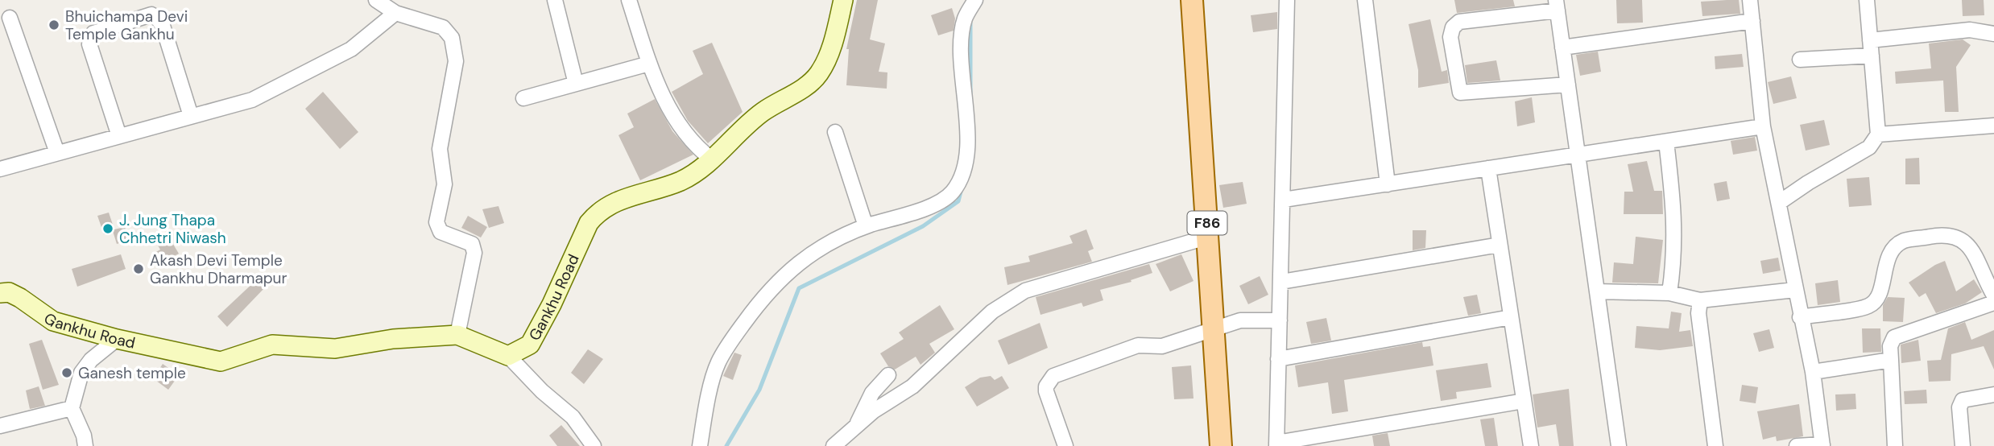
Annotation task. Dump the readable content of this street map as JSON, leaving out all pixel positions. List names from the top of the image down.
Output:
{
  "streets": {
    "main road": ["F86", "Gankhu Road"]
  },
  "places": [
    "Bhuichampa Devi Temple Gankhu",
    "J. Jung Thapa Chhetri Niwash",
    "Akash Devi Temple Gankhu Dharmapur",
    "Ganesh temple"
  ]
}
